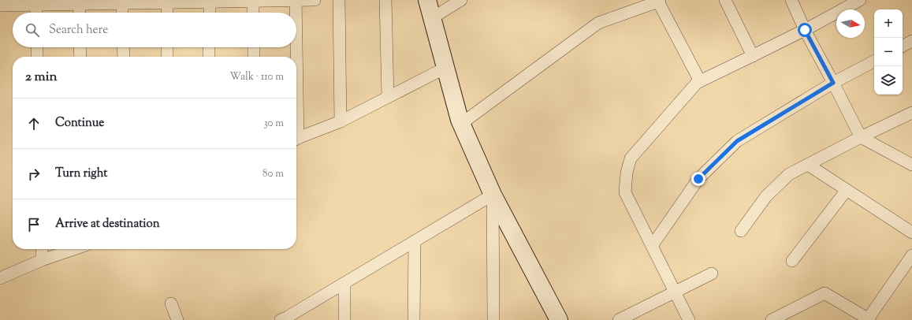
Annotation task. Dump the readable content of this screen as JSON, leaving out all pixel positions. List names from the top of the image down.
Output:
{
  "north": "right",
  "page": {
    "map_buttons": ["+", "−"],
    "search": "Search here",
    "heading": ["2 min", "Walk · 110 m"],
    "list": [
      ["Continue", "30 m"],
      ["Turn right", "80 m"],
      "Arrive at destination"
    ]
  }
}
